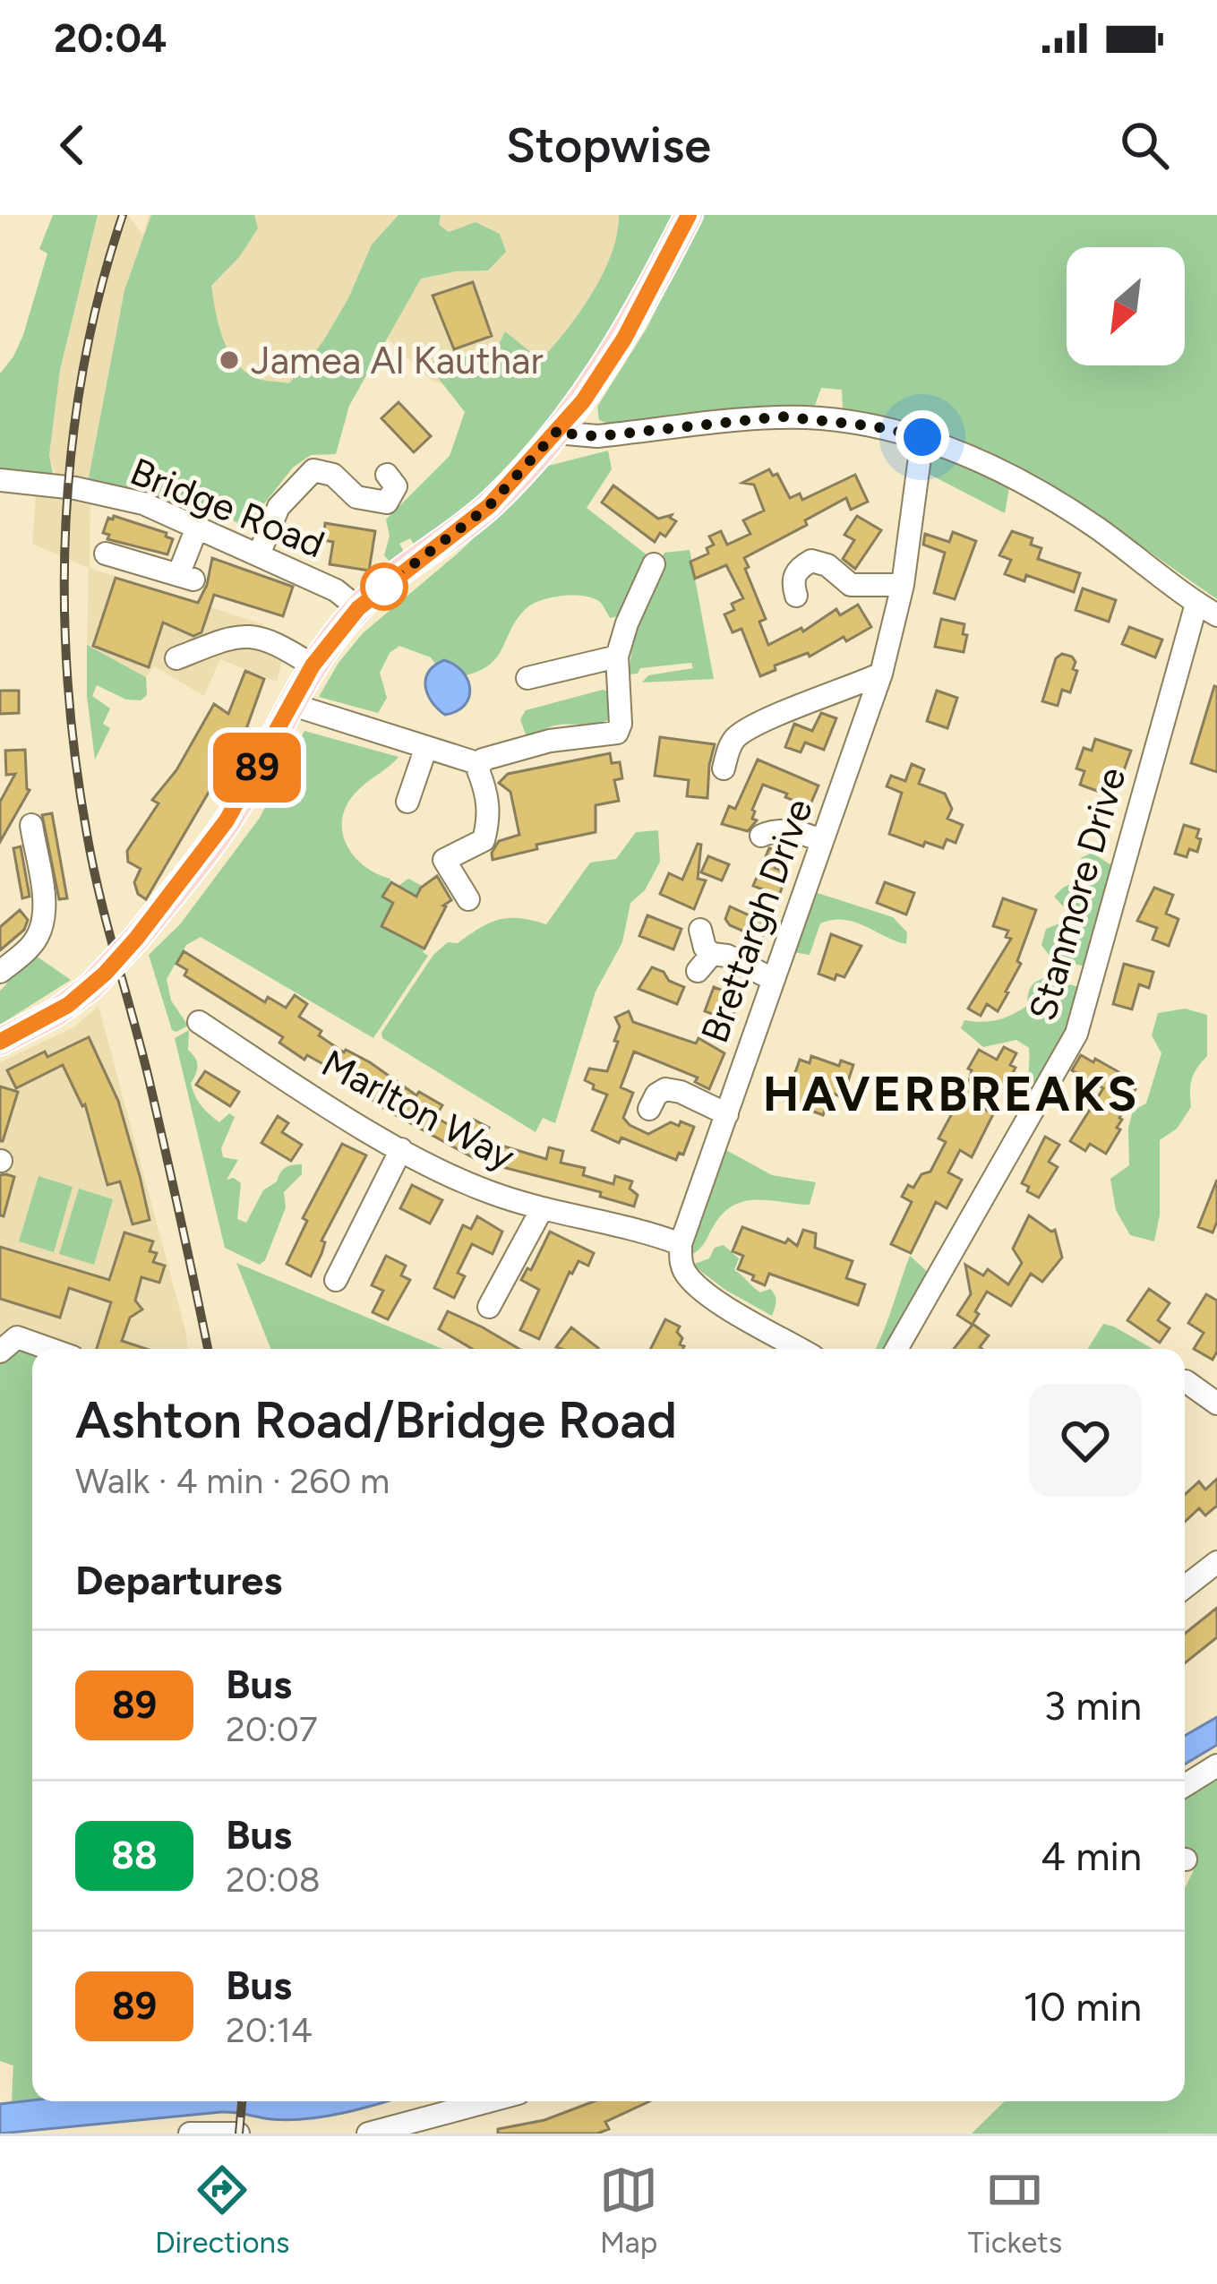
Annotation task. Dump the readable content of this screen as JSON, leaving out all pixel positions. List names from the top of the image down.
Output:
{
  "streets": {
    "street": [
      "Bridge Road",
      "Stanmore Drive",
      "Brettargh Drive",
      "Marlton Way"
    ]
  },
  "crossings": [
    ["Brettargh Drive", "Marlton Way"]
  ],
  "districts": ["HAVERBREAKS"],
  "places": ["Jamea Al Kauthar"],
  "lines": ["bus line 89"],
  "north": "bottom left",
  "page": {
    "status": "20:04",
    "header": "Stopwise",
    "on_map": "89",
    "heading": [
      ["Ashton Road/Bridge Road", "Walk · 4 min · 260 m"],
      "Departures"
    ],
    "list": [
      {
        "mark": "89",
        "name": "Bus",
        "note": "20:07",
        "value": "3 min"
      },
      {
        "mark": "88",
        "name": "Bus",
        "note": "20:08",
        "value": "4 min"
      },
      {
        "mark": "89",
        "name": "Bus",
        "note": "20:14",
        "value": "10 min"
      }
    ],
    "tabs": ["Directions", "Map", "Tickets"]
  }
}
